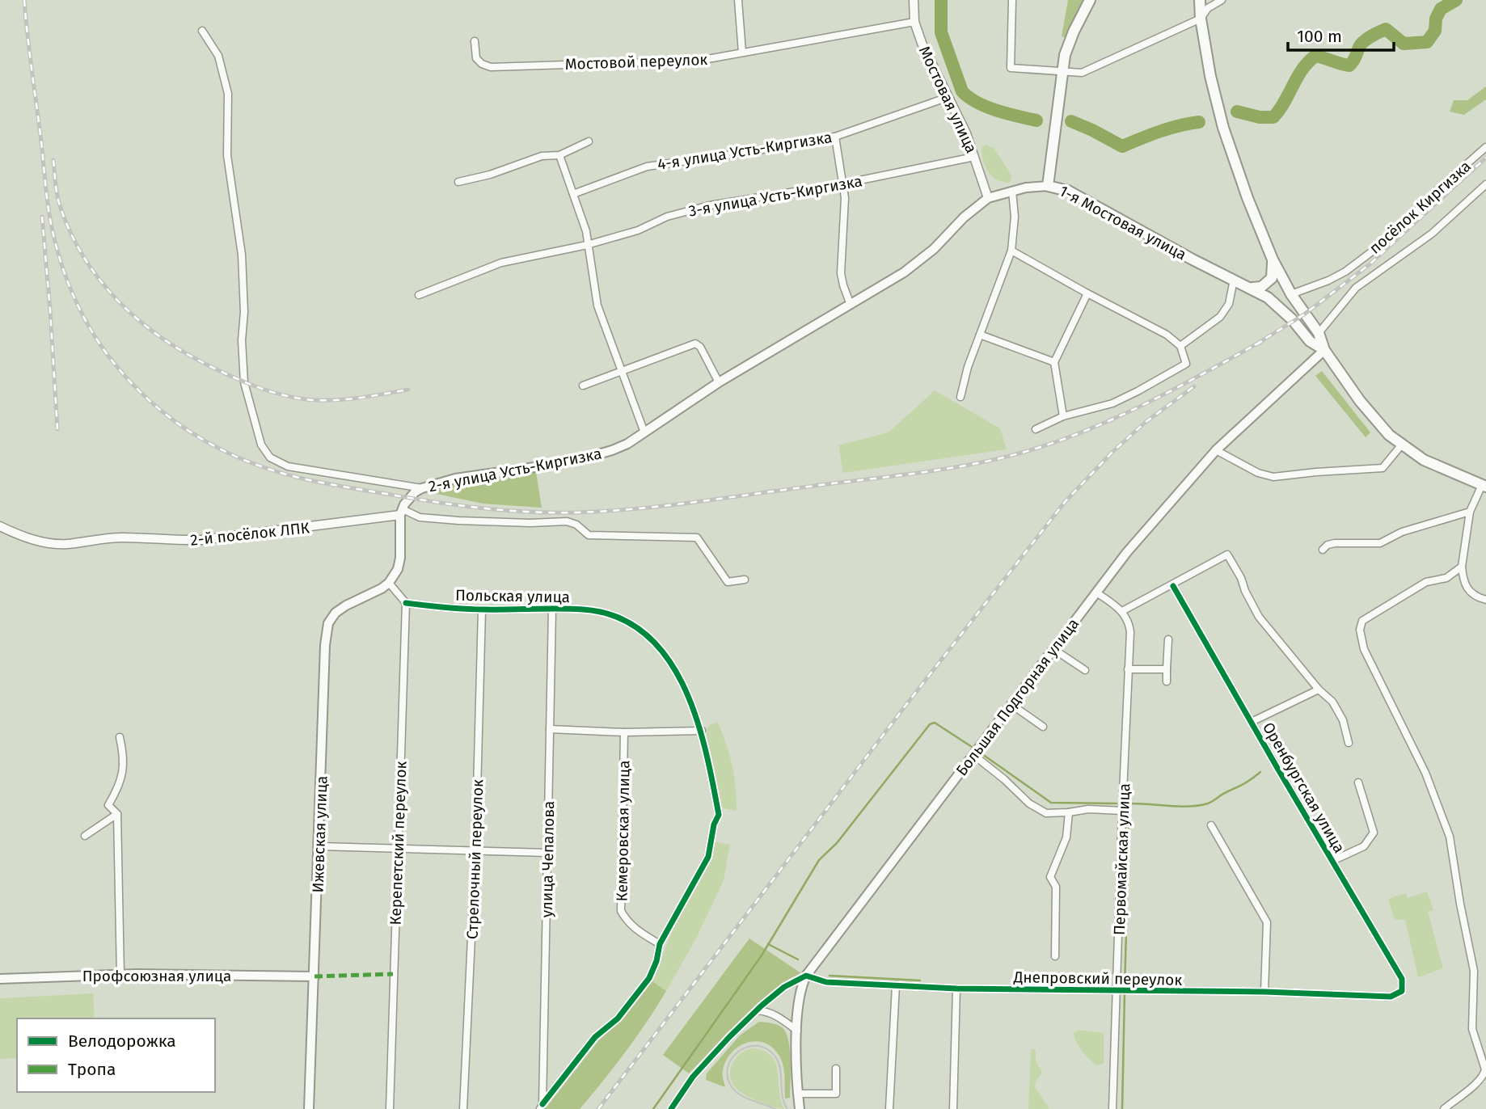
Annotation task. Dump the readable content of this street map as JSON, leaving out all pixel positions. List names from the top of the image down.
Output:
{
  "streets": {
    "main road": [
      "1-я Мостовая улица",
      "2-я улица Усть-Киргизка",
      "Большая Подгорная улица",
      "Ижевская улица",
      "Профсоюзная улица"
    ],
    "street": [
      "Мостовой переулок",
      "Мостовая улица",
      "4-я улица Усть-Киргизка",
      "3-я улица Усть-Киргизка",
      "посёлок Киргизка",
      "2-й посёлок ЛПК",
      "Польская улица",
      "Оренбургская улица",
      "Кемеровская улица",
      "Керепетский переулок",
      "Стрелочный переулок",
      "улица Чепалова",
      "Первомайская улица",
      "Днепровский переулок"
    ]
  },
  "crossings": [
    ["Мостовой переулок", "Мостовая улица"],
    ["Мостовая улица", "4-я улица Усть-Киргизка"],
    ["Мостовая улица", "3-я улица Усть-Киргизка"],
    ["Мостовая улица", "1-я Мостовая улица"],
    ["Мостовая улица", "2-я улица Усть-Киргизка"],
    ["1-я Мостовая улица", "2-я улица Усть-Киргизка"],
    ["1-я Мостовая улица", "Большая Подгорная улица"],
    ["Польская улица", "Кемеровская улица"],
    ["Польская улица", "Керепетский переулок"],
    ["Польская улица", "Стрелочный переулок"],
    ["Польская улица", "улица Чепалова"],
    ["Большая Подгорная улица", "Днепровский переулок"],
    ["Оренбургская улица", "Днепровский переулок"],
    ["Ижевская улица", "Профсоюзная улица"],
    ["Первомайская улица", "Днепровский переулок"]
  ],
  "legend": ["Велодорожка", "Тропа"],
  "scale_bar": "100 m"
}
